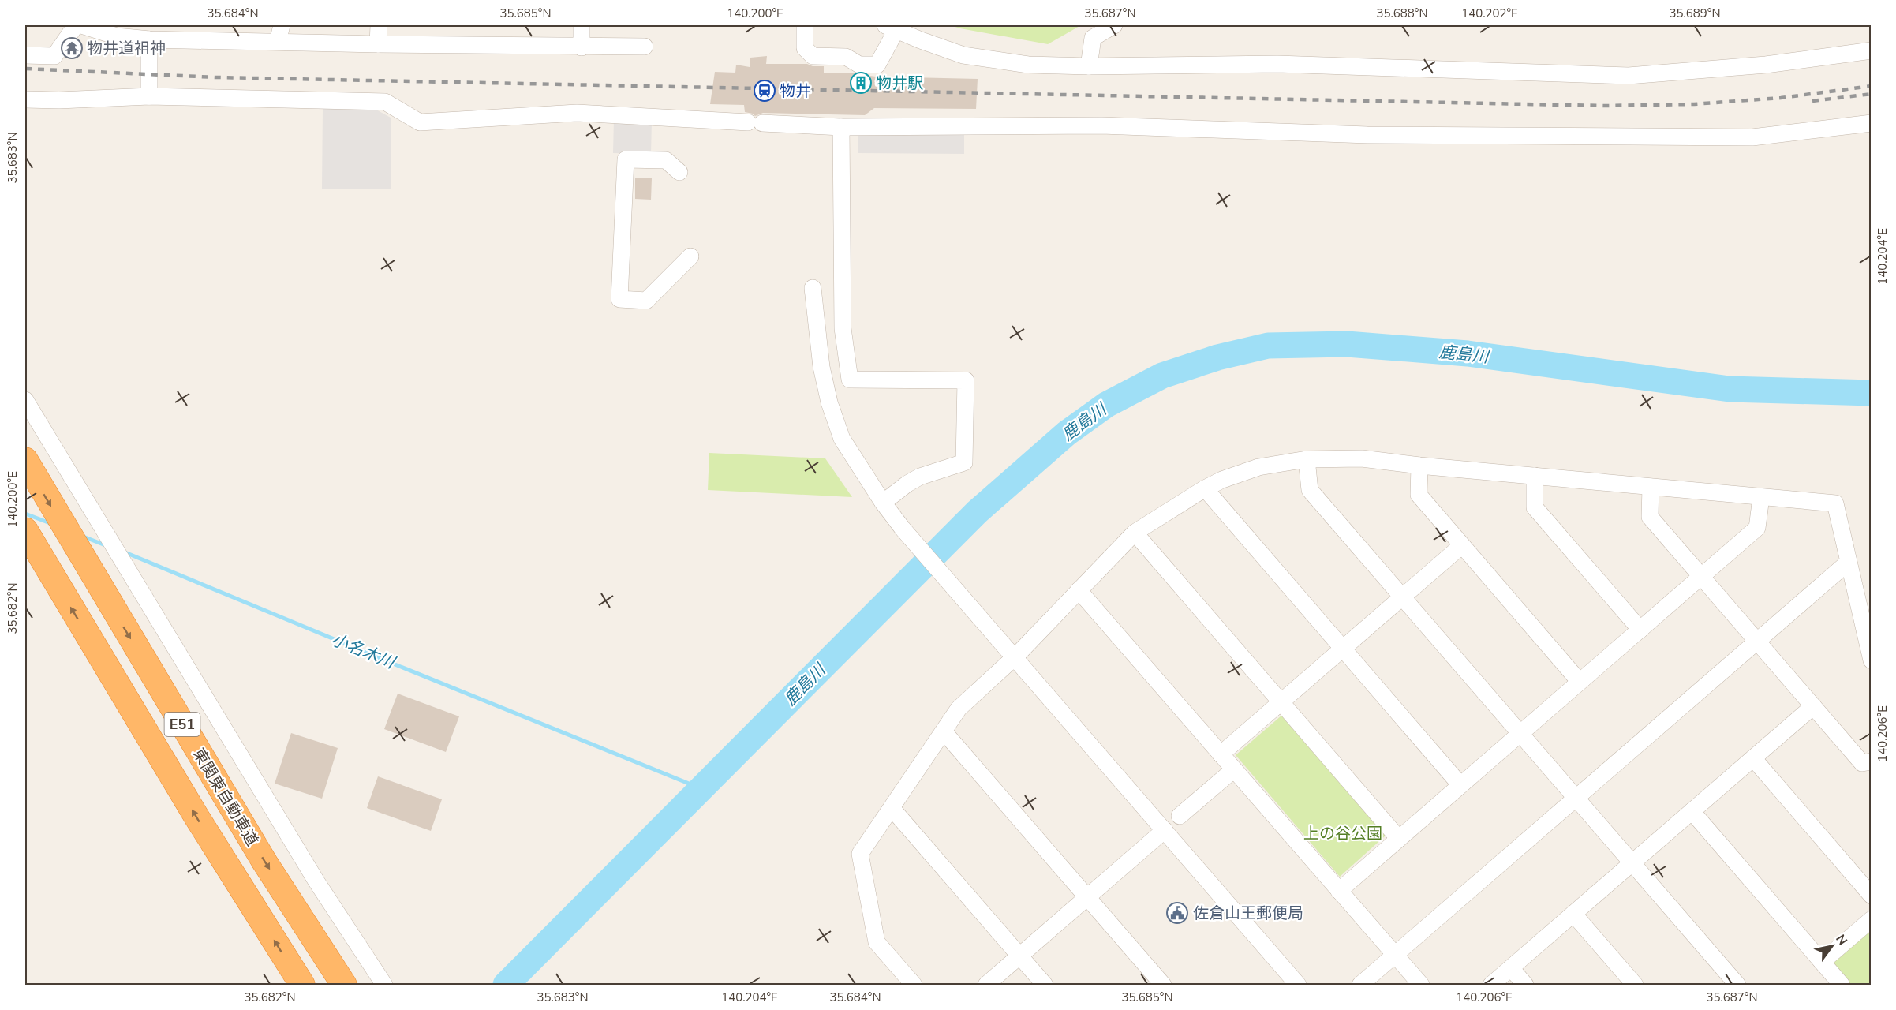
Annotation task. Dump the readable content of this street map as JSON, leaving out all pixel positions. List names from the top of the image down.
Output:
{
  "streets": {
    "highway": ["E51", "東関東自動車道"]
  },
  "water": ["鹿島川", "小名木川"],
  "parks": ["上の谷公園"],
  "places": {
    "temple": ["物井道祖神"],
    "building": ["物井駅"],
    "station": ["物井"],
    "public building": ["佐倉山王郵便局"]
  },
  "north": "top right",
  "coordinates": [
    "35.684°N",
    "35.685°N",
    "140.200°E",
    "35.687°N",
    "35.688°N",
    "140.202°E",
    "35.689°N",
    "35.683°N",
    "140.204°E",
    "35.682°N",
    "140.206°E"
  ]
}
